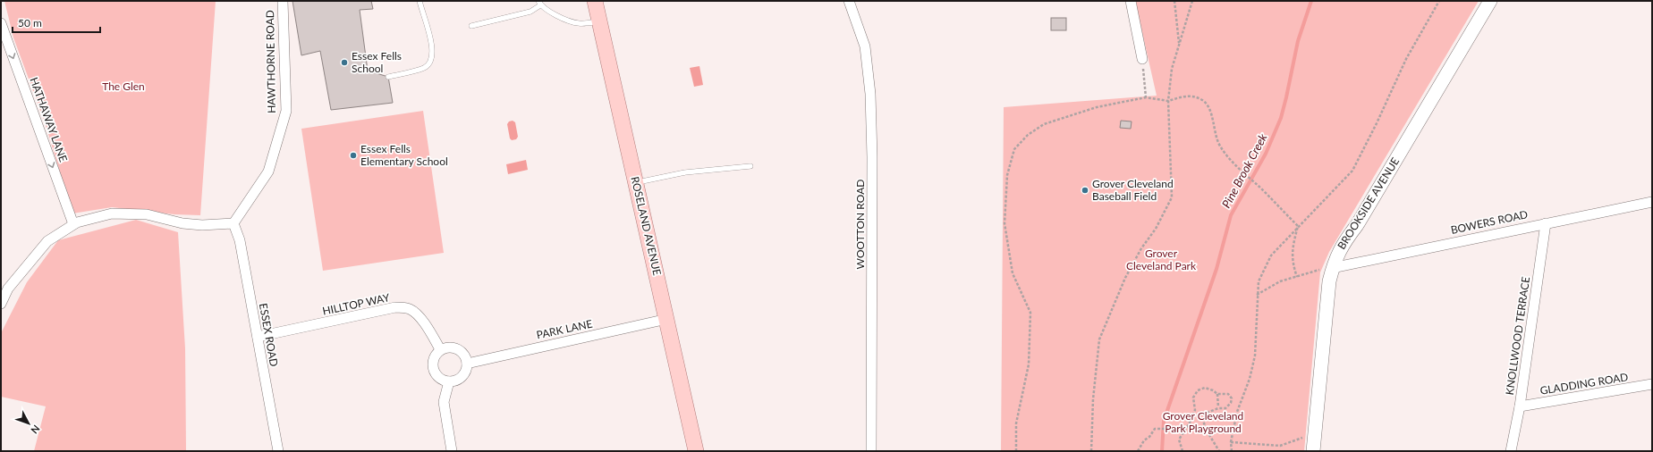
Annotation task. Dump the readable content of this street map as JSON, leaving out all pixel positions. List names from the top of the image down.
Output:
{
  "streets": {
    "main road": ["ROSELAND AVENUE"],
    "street": [
      "HAWTHORNE ROAD",
      "HATHAWAY LANE",
      "BROOKSIDE AVENUE",
      "BOWERS ROAD",
      "WOOTTON ROAD",
      "HILLTOP WAY",
      "PARK LANE",
      "ESSEX ROAD",
      "KNOLLWOOD TERRACE",
      "GLADDING ROAD"
    ]
  },
  "crossings": [
    ["HAWTHORNE ROAD", "ESSEX ROAD"],
    ["BROOKSIDE AVENUE", "BOWERS ROAD"],
    ["BOWERS ROAD", "KNOLLWOOD TERRACE"],
    ["ROSELAND AVENUE", "PARK LANE"],
    ["HILLTOP WAY", "PARK LANE"],
    ["HILLTOP WAY", "ESSEX ROAD"],
    ["KNOLLWOOD TERRACE", "GLADDING ROAD"]
  ],
  "one_way": ["HATHAWAY LANE"],
  "water": ["Pine Brook Creek"],
  "parks": ["The Glen", "Grover Cleveland Park", "Grover Cleveland Park Playground"],
  "places": ["Essex Fells School", "Essex Fells Elementary School", "Grover Cleveland Baseball Field"],
  "scale_bar": "50 m",
  "north": "bottom right"
}
